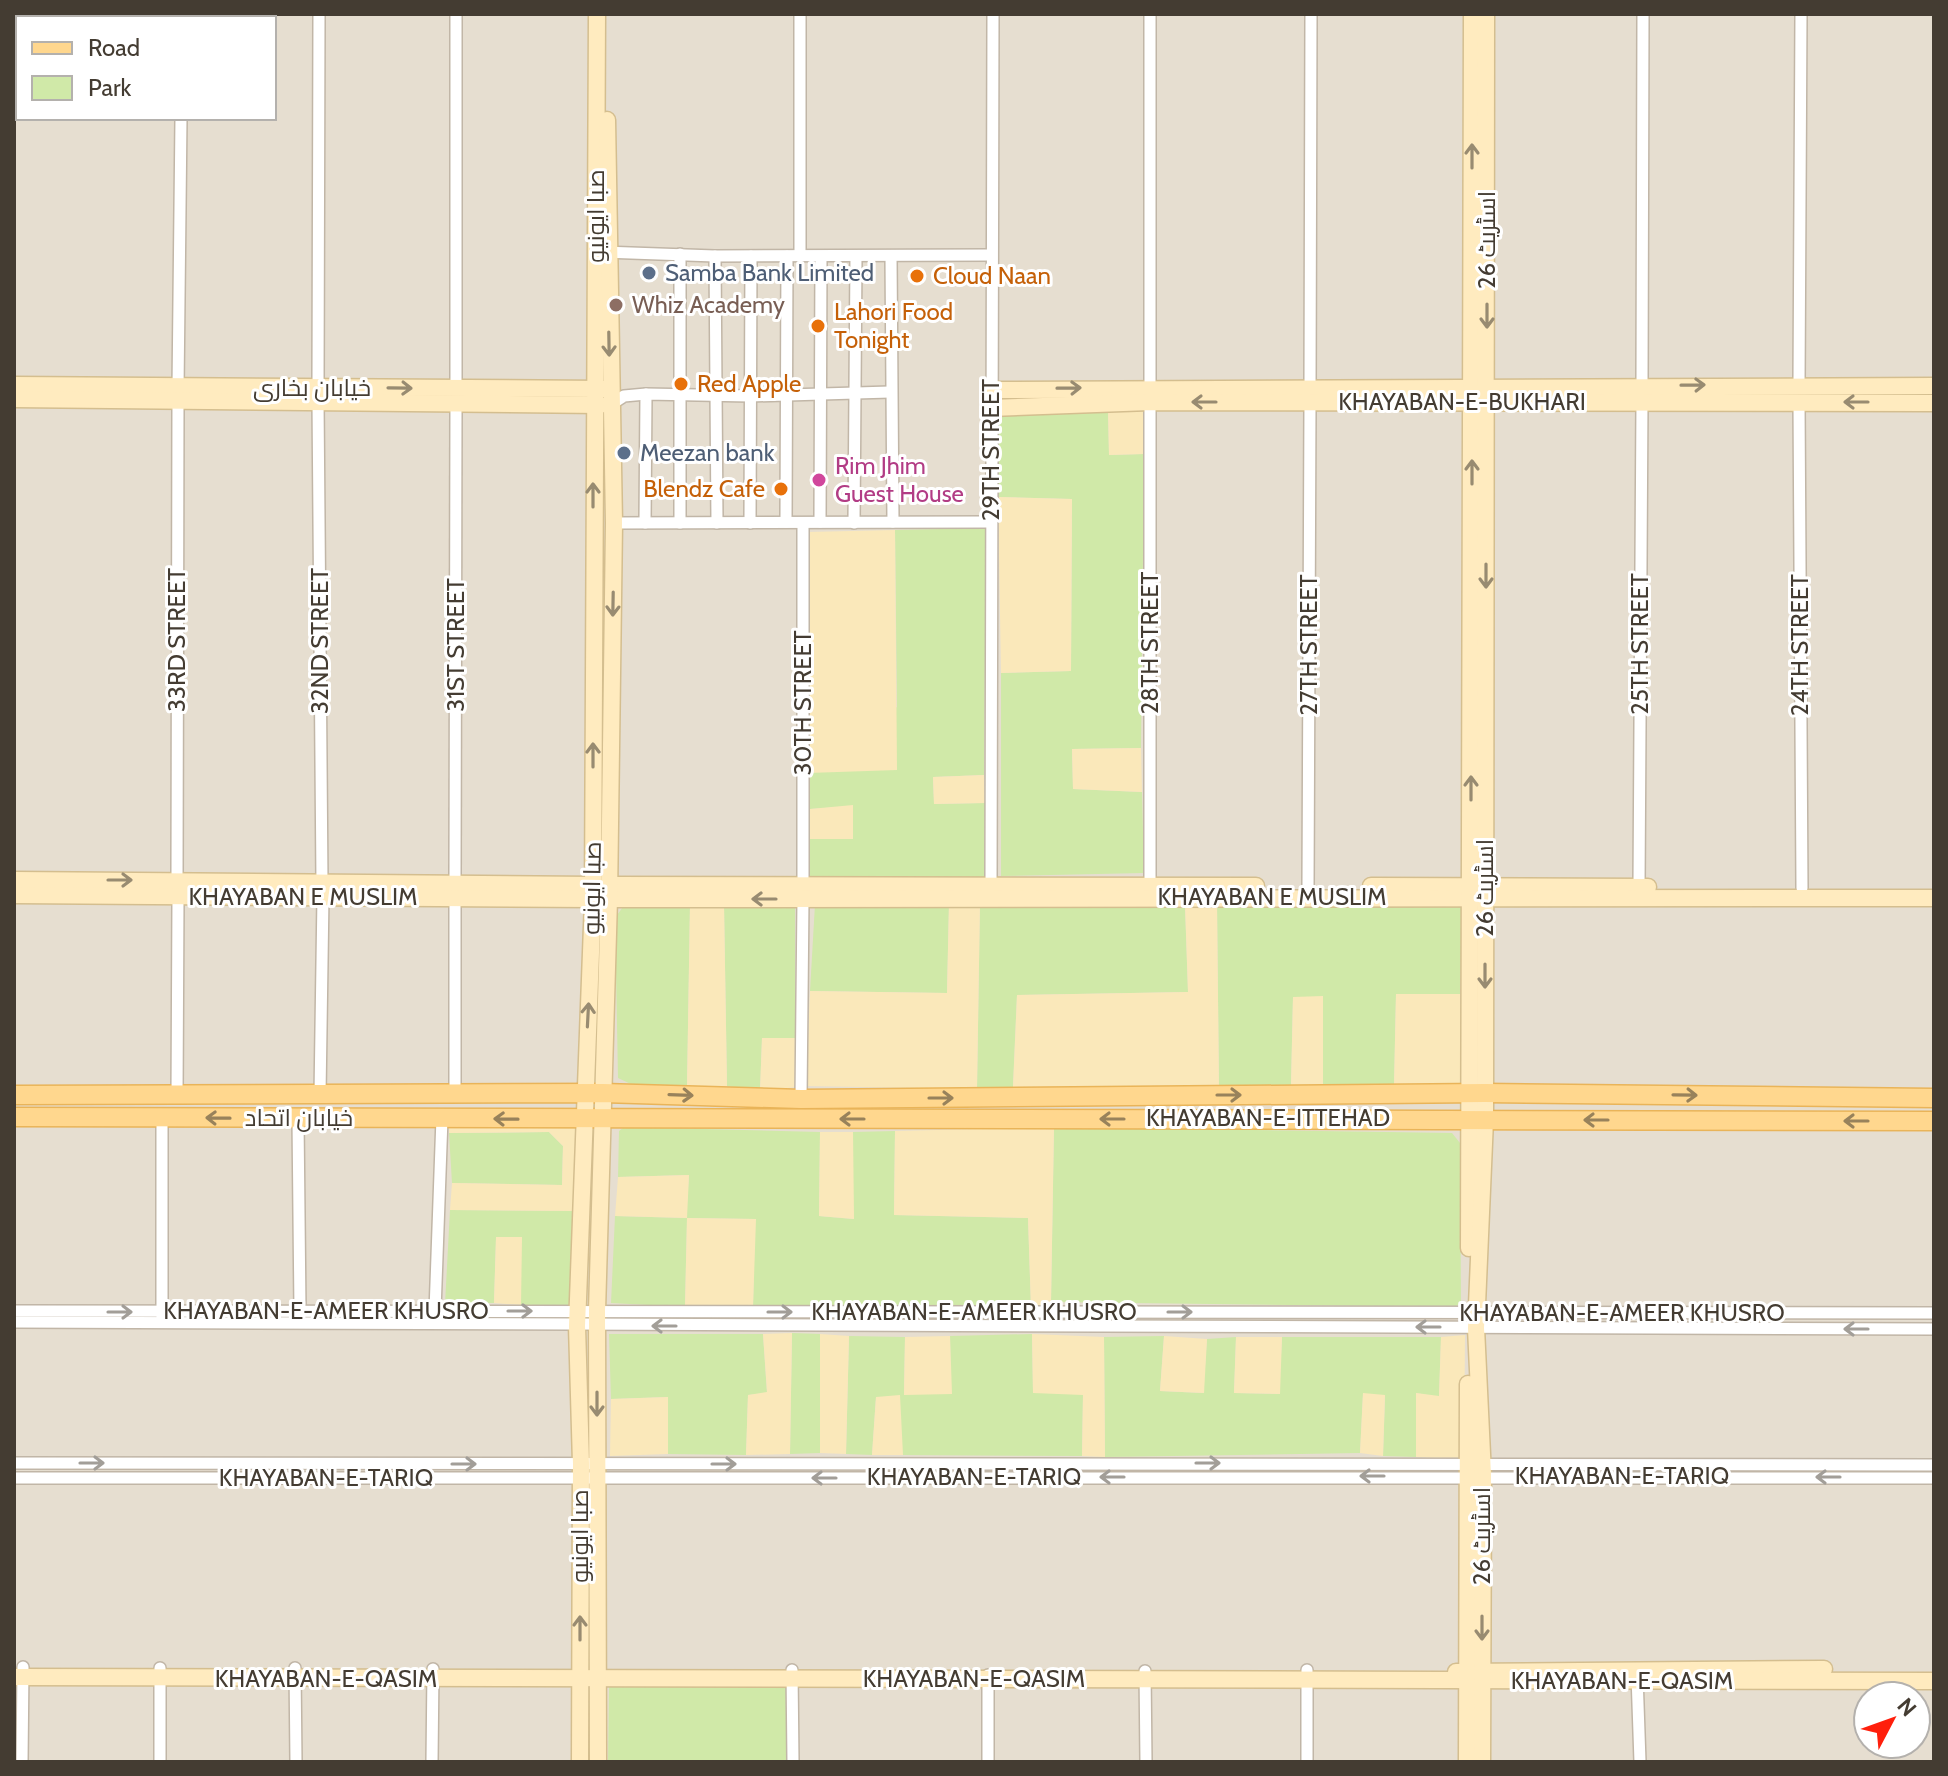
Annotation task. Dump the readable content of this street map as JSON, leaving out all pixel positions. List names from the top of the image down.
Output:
{
  "streets": {
    "main road": ["خیابان اتحاد", "KHAYABAN-E-ITTEHAD"],
    "street": [
      "صبا ایونیو",
      "اسٹریٹ 26",
      "KHAYABAN-E-BUKHARI",
      "29TH STREET",
      "33RD STREET",
      "32ND STREET",
      "28TH STREET",
      "25TH STREET",
      "31ST STREET",
      "27TH STREET",
      "24TH STREET",
      "30TH STREET",
      "KHAYABAN E MUSLIM",
      "KHAYABAN-E-AMEER KHUSRO",
      "KHAYABAN-E-TARIQ",
      "KHAYABAN-E-QASIM"
    ]
  },
  "crossings": [
    ["صبا ایونیو", "KHAYABAN E MUSLIM"],
    ["صبا ایونیو", "خیابان اتحاد"],
    ["صبا ایونیو", "KHAYABAN-E-ITTEHAD"],
    ["صبا ایونیو", "KHAYABAN-E-AMEER KHUSRO"],
    ["صبا ایونیو", "KHAYABAN-E-TARIQ"],
    ["صبا ایونیو", "KHAYABAN-E-QASIM"],
    ["اسٹریٹ 26", "KHAYABAN-E-BUKHARI"],
    ["اسٹریٹ 26", "KHAYABAN E MUSLIM"],
    ["اسٹریٹ 26", "KHAYABAN-E-ITTEHAD"],
    ["اسٹریٹ 26", "KHAYABAN-E-AMEER KHUSRO"],
    ["اسٹریٹ 26", "KHAYABAN-E-TARIQ"],
    ["اسٹریٹ 26", "KHAYABAN-E-QASIM"],
    ["KHAYABAN-E-BUKHARI", "29TH STREET"],
    ["KHAYABAN-E-BUKHARI", "28TH STREET"],
    ["KHAYABAN-E-BUKHARI", "25TH STREET"],
    ["KHAYABAN-E-BUKHARI", "27TH STREET"],
    ["KHAYABAN-E-BUKHARI", "24TH STREET"],
    ["29TH STREET", "KHAYABAN E MUSLIM"],
    ["33RD STREET", "KHAYABAN E MUSLIM"],
    ["32ND STREET", "KHAYABAN E MUSLIM"],
    ["32ND STREET", "KHAYABAN-E-ITTEHAD"],
    ["28TH STREET", "KHAYABAN E MUSLIM"],
    ["25TH STREET", "KHAYABAN E MUSLIM"],
    ["31ST STREET", "KHAYABAN E MUSLIM"],
    ["31ST STREET", "KHAYABAN-E-ITTEHAD"],
    ["27TH STREET", "KHAYABAN E MUSLIM"],
    ["24TH STREET", "KHAYABAN E MUSLIM"],
    ["30TH STREET", "KHAYABAN E MUSLIM"],
    ["30TH STREET", "KHAYABAN-E-ITTEHAD"],
    ["خیابان اتحاد", "KHAYABAN-E-ITTEHAD"]
  ],
  "places": [
    "Samba Bank Limited",
    "Cloud Naan",
    "Whiz Academy",
    "Lahori Food Tonight",
    "Red Apple",
    "Meezan bank",
    "Rim Jhim Guest House",
    "Blendz Cafe"
  ],
  "legend": ["Road", "Park"],
  "north": "top right"
}
